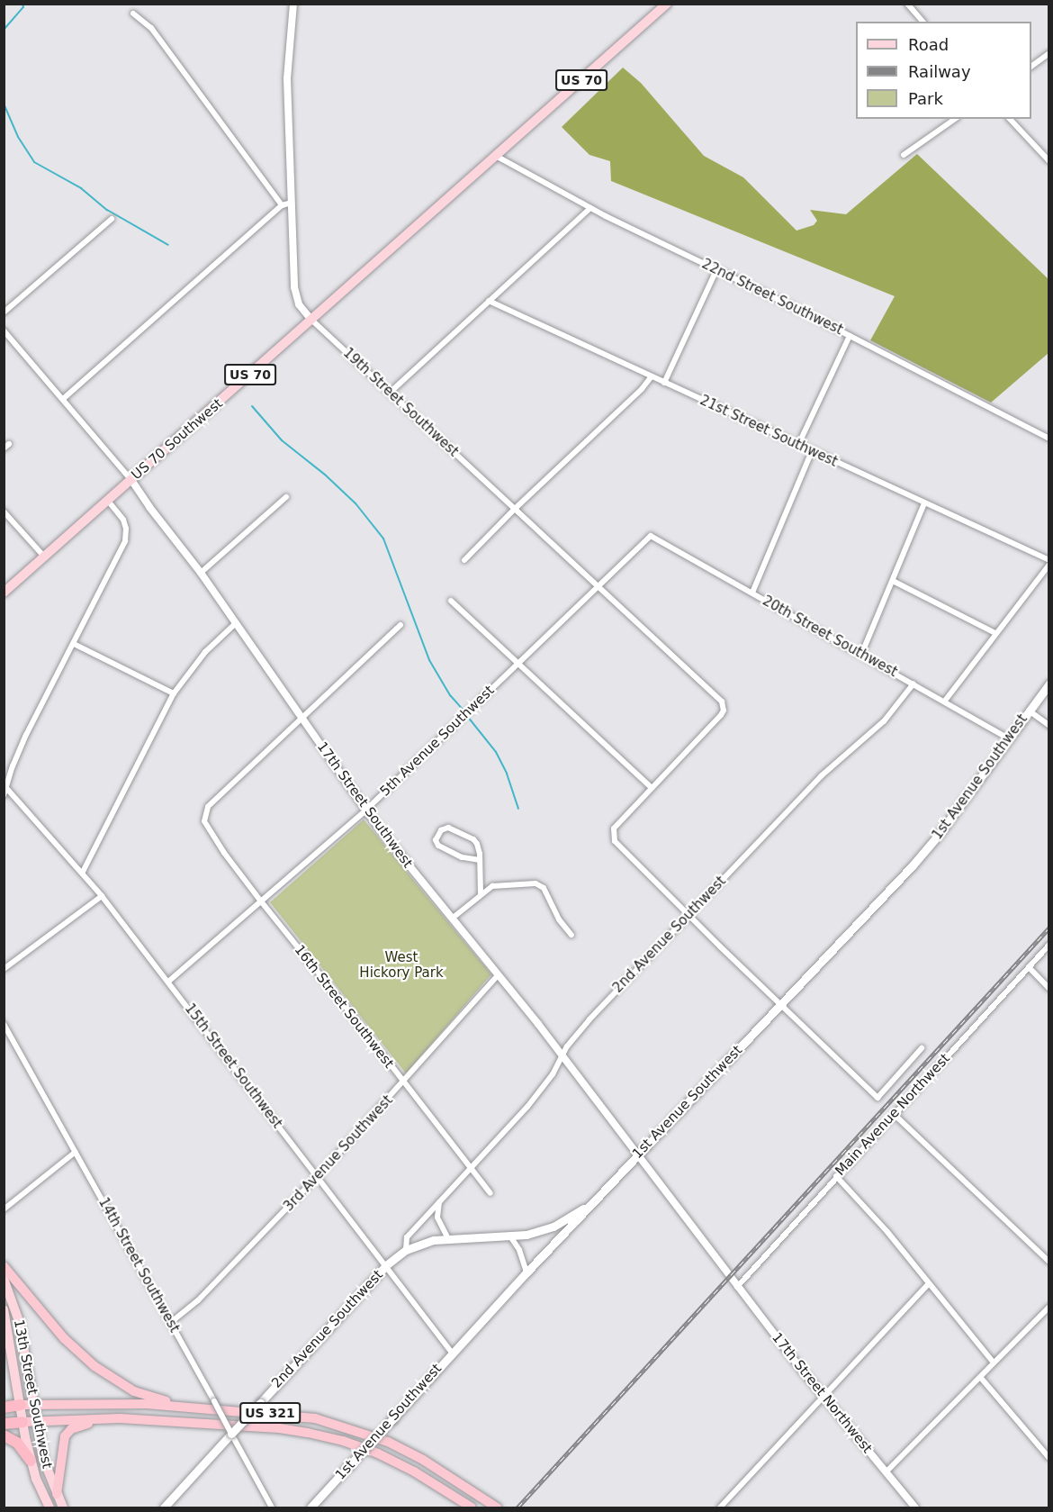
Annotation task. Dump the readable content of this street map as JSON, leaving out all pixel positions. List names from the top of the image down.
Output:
{
  "streets": {
    "highway": ["US 321"],
    "main road": [
      "US 70",
      "US 70 Southwest",
      "1st Avenue Southwest",
      "2nd Avenue Southwest",
      "13th Street Southwest"
    ],
    "street": [
      "22nd Street Southwest",
      "19th Street Southwest",
      "21st Street Southwest",
      "20th Street Southwest",
      "5th Avenue Southwest",
      "17th Street Southwest",
      "16th Street Southwest",
      "15th Street Southwest",
      "Main Avenue Northwest",
      "3rd Avenue Southwest",
      "14th Street Southwest",
      "17th Street Northwest"
    ]
  },
  "crossings": [
    ["US 70", "22nd Street Southwest"],
    ["US 70", "US 70 Southwest"],
    ["22nd Street Southwest", "US 70 Southwest"],
    ["19th Street Southwest", "US 70 Southwest"],
    ["19th Street Southwest", "5th Avenue Southwest"],
    ["US 70 Southwest", "17th Street Southwest"],
    ["20th Street Southwest", "5th Avenue Southwest"],
    ["20th Street Southwest", "1st Avenue Southwest"],
    ["20th Street Southwest", "2nd Avenue Southwest"],
    ["5th Avenue Southwest", "17th Street Southwest"],
    ["5th Avenue Southwest", "16th Street Southwest"],
    ["5th Avenue Southwest", "15th Street Southwest"],
    ["1st Avenue Southwest", "17th Street Southwest"],
    ["1st Avenue Southwest", "2nd Avenue Southwest"],
    ["1st Avenue Southwest", "15th Street Southwest"],
    ["17th Street Southwest", "2nd Avenue Southwest"],
    ["17th Street Southwest", "16th Street Southwest"],
    ["17th Street Southwest", "3rd Avenue Southwest"],
    ["17th Street Southwest", "17th Street Northwest"],
    ["2nd Avenue Southwest", "16th Street Southwest"],
    ["2nd Avenue Southwest", "15th Street Southwest"],
    ["2nd Avenue Southwest", "14th Street Southwest"],
    ["16th Street Southwest", "3rd Avenue Southwest"],
    ["15th Street Southwest", "3rd Avenue Southwest"],
    ["Main Avenue Northwest", "17th Street Northwest"],
    ["3rd Avenue Southwest", "14th Street Southwest"],
    ["13th Street Southwest", "US 321"]
  ],
  "parks": ["West Hickory Park"],
  "legend": ["Road", "Railway", "Park"]
}
